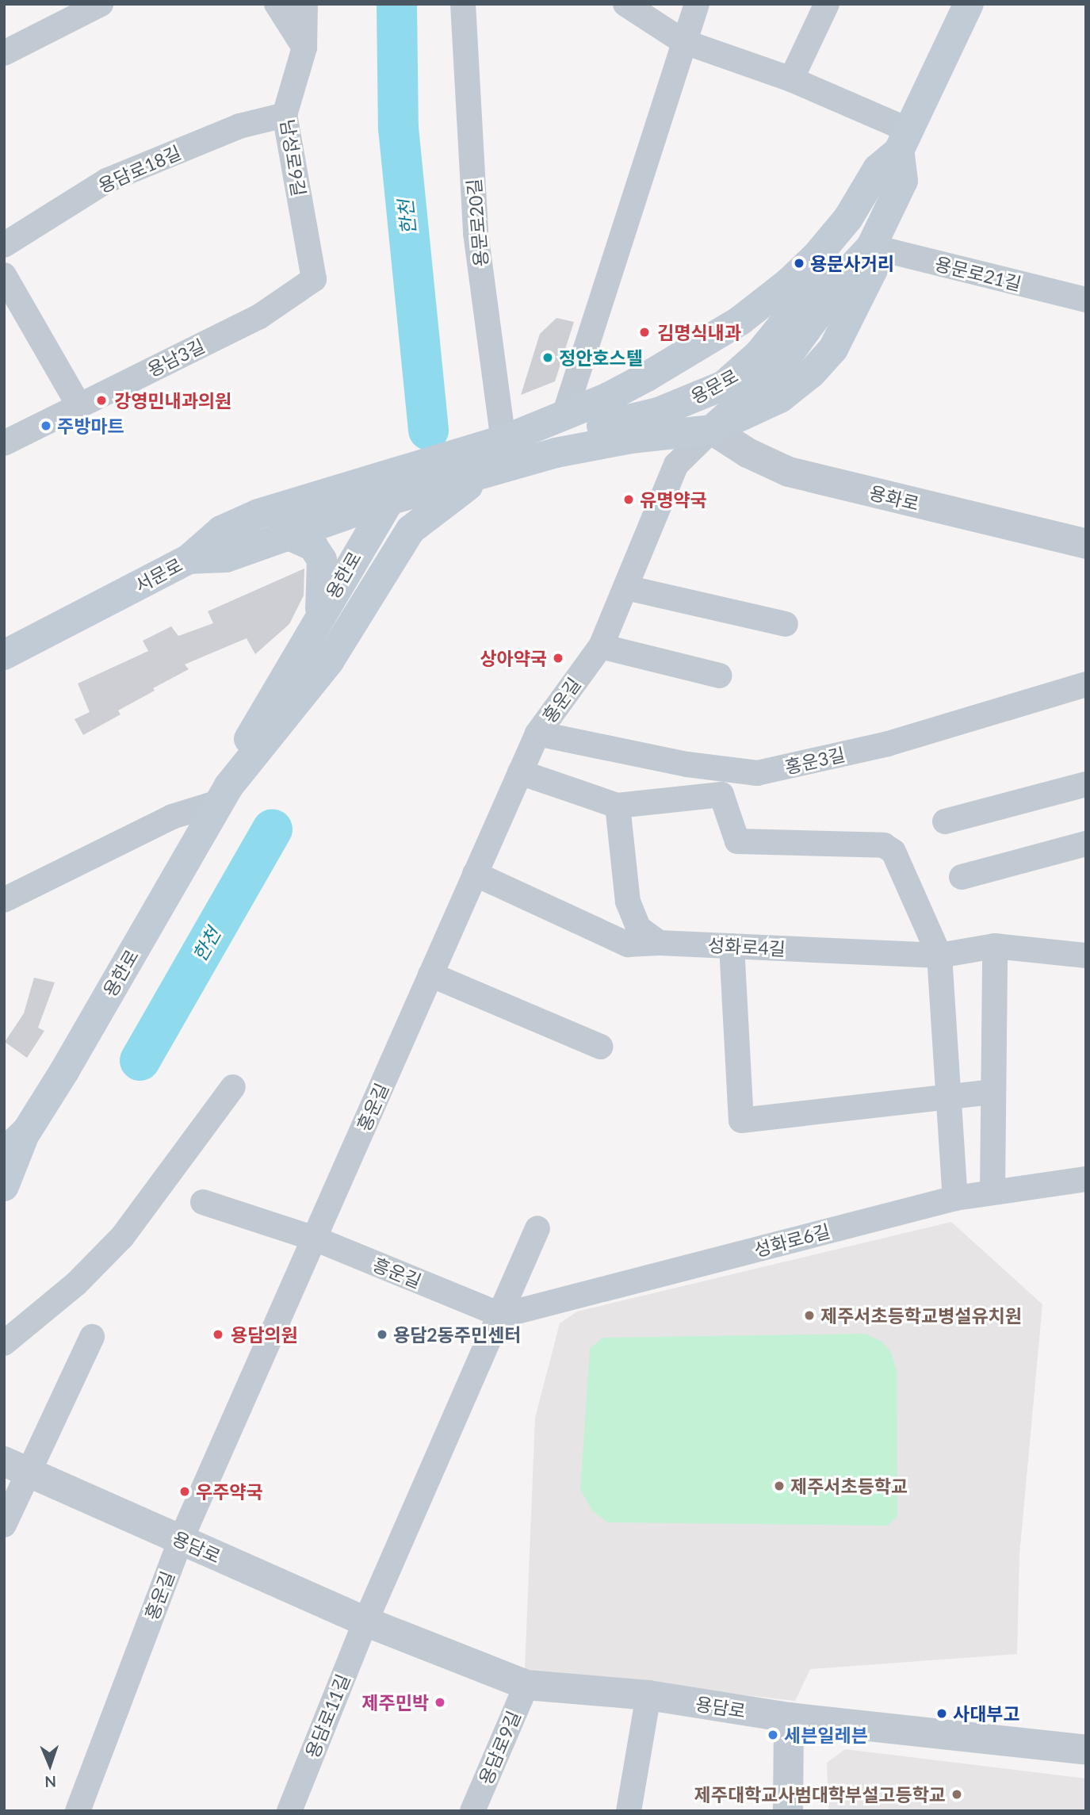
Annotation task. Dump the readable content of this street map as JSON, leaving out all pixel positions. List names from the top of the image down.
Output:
{
  "streets": {
    "main road": ["용문로", "서문로", "용한로"],
    "street": [
      "남성로9길",
      "용담로18길",
      "용문로20길",
      "용문로21길",
      "용남3길",
      "용화로",
      "홍운길",
      "홍운3길",
      "성화로4길",
      "성화로6길",
      "흥운길",
      "용담로",
      "용담로11길",
      "용담로9길"
    ]
  },
  "crossings": [
    ["남성로9길", "용담로18길"],
    ["남성로9길", "용남3길"],
    ["용문로20길", "용문로"],
    ["용문로21길", "용문로"],
    ["용문로", "용화로"],
    ["용문로", "서문로"],
    ["용문로", "용한로"],
    ["용문로", "홍운길"],
    ["용화로", "홍운길"],
    ["서문로", "용한로"],
    ["홍운길", "홍운3길"],
    ["홍운길", "성화로4길"],
    ["홍운길", "흥운길"],
    ["홍운길", "용담로"],
    ["성화로6길", "흥운길"],
    ["용담로", "용담로11길"],
    ["용담로", "용담로9길"]
  ],
  "water": ["한천"],
  "places": [
    "용문사거리",
    "김명식내과",
    "정안호스텔",
    "강영민내과의원",
    "주방마트",
    "유명약국",
    "상아약국",
    "제주서초등학교병설유치원",
    "용담의원",
    "용담2동주민센터",
    "제주서초등학교",
    "우주약국",
    "제주민박",
    "사대부고",
    "세븐일레븐",
    "제주대학교사범대학부설고등학교"
  ],
  "north": "bottom"
}
